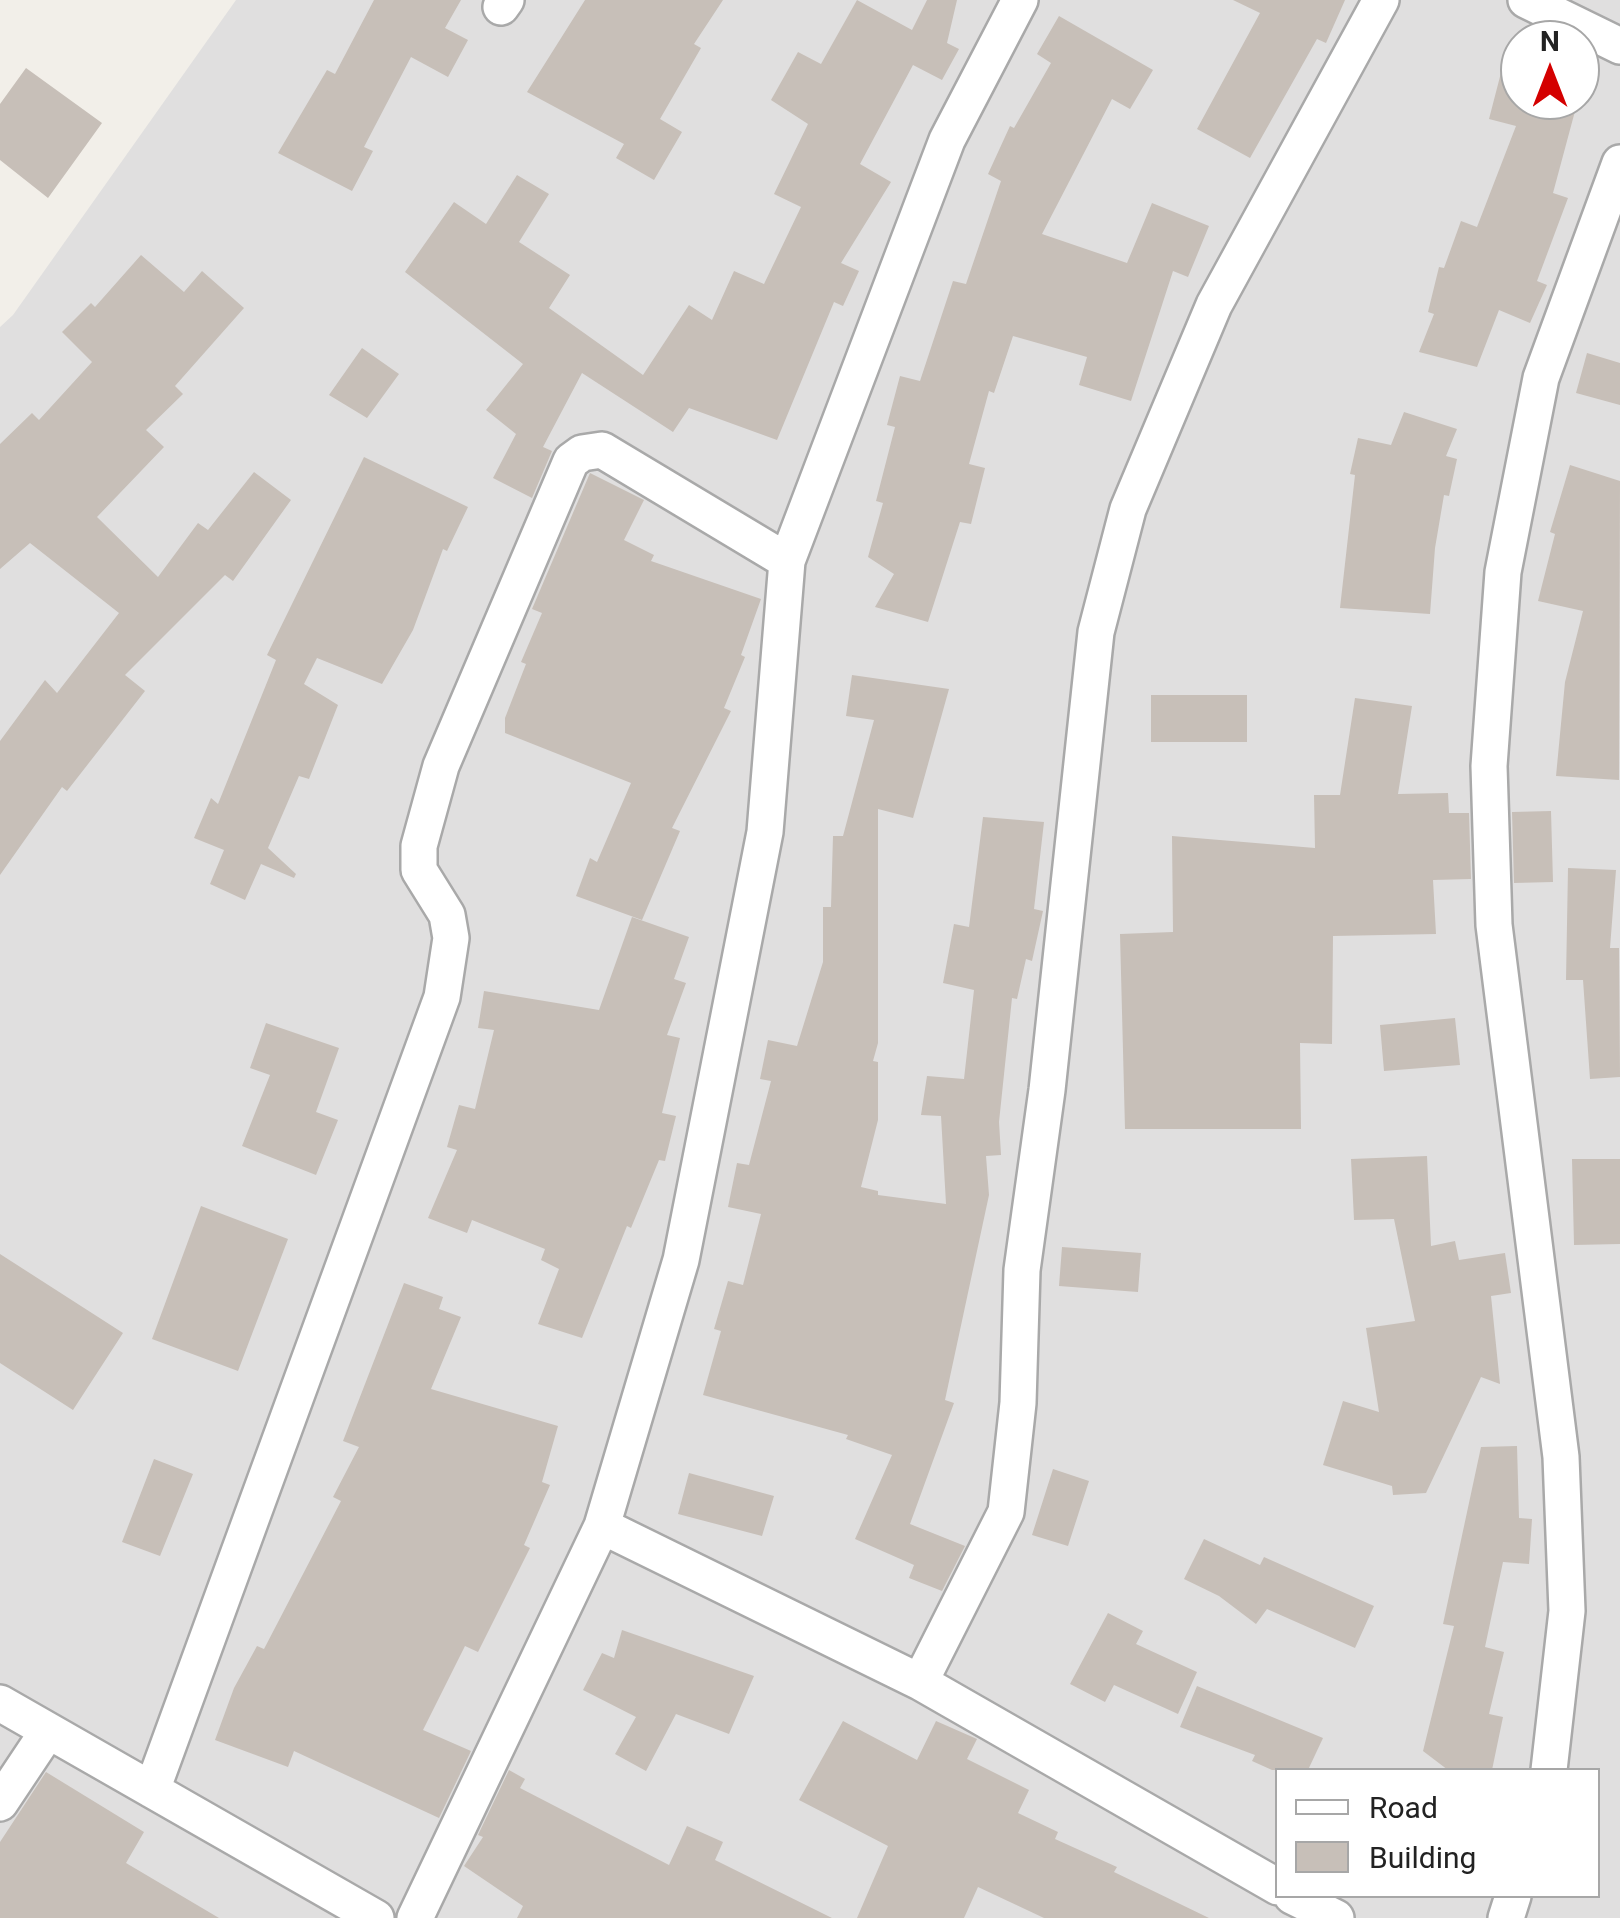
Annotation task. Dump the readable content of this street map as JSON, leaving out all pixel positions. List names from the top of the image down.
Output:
{
  "legend": ["Road", "Building"],
  "north": "top"
}
